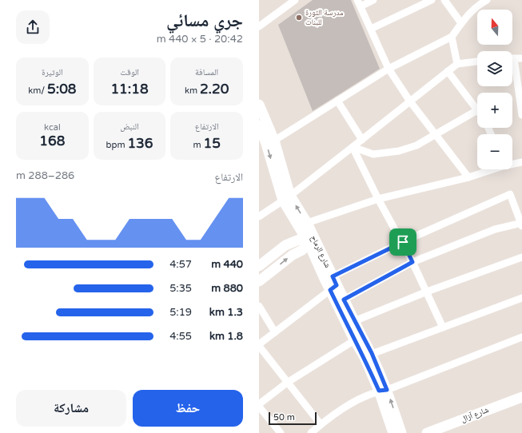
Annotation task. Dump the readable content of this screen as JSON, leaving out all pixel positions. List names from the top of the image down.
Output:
{
  "streets": {
    "street": ["شارع الرماح", "شارع آزال"]
  },
  "places": ["مدرسة الثورة للبنات"],
  "scale_bar": "50 m",
  "north": "top",
  "page": {
    "heading": ["جري مسائي", "20:42 · 5 × 440 m"],
    "map_buttons": ["+", "−"],
    "stats": [
      ["المسافة", "2.20 km"],
      ["الوقت", "11:18"],
      ["الوتيرة", "5:08 /km"],
      ["الارتفاع", "15 m"],
      ["النبض", "136 bpm"],
      ["kcal", "168"]
    ],
    "chart": ["الارتفاع", "286–288 m"],
    "list": [
      {
        "name": "440 m",
        "note": "4:57"
      },
      {
        "name": "880 m",
        "note": "5:35"
      },
      {
        "name": "1.3 km",
        "note": "5:19"
      },
      {
        "name": "1.8 km",
        "note": "4:55"
      }
    ],
    "buttons": ["حفظ", "مشاركة"],
    "scale": "50 m"
  }
}
